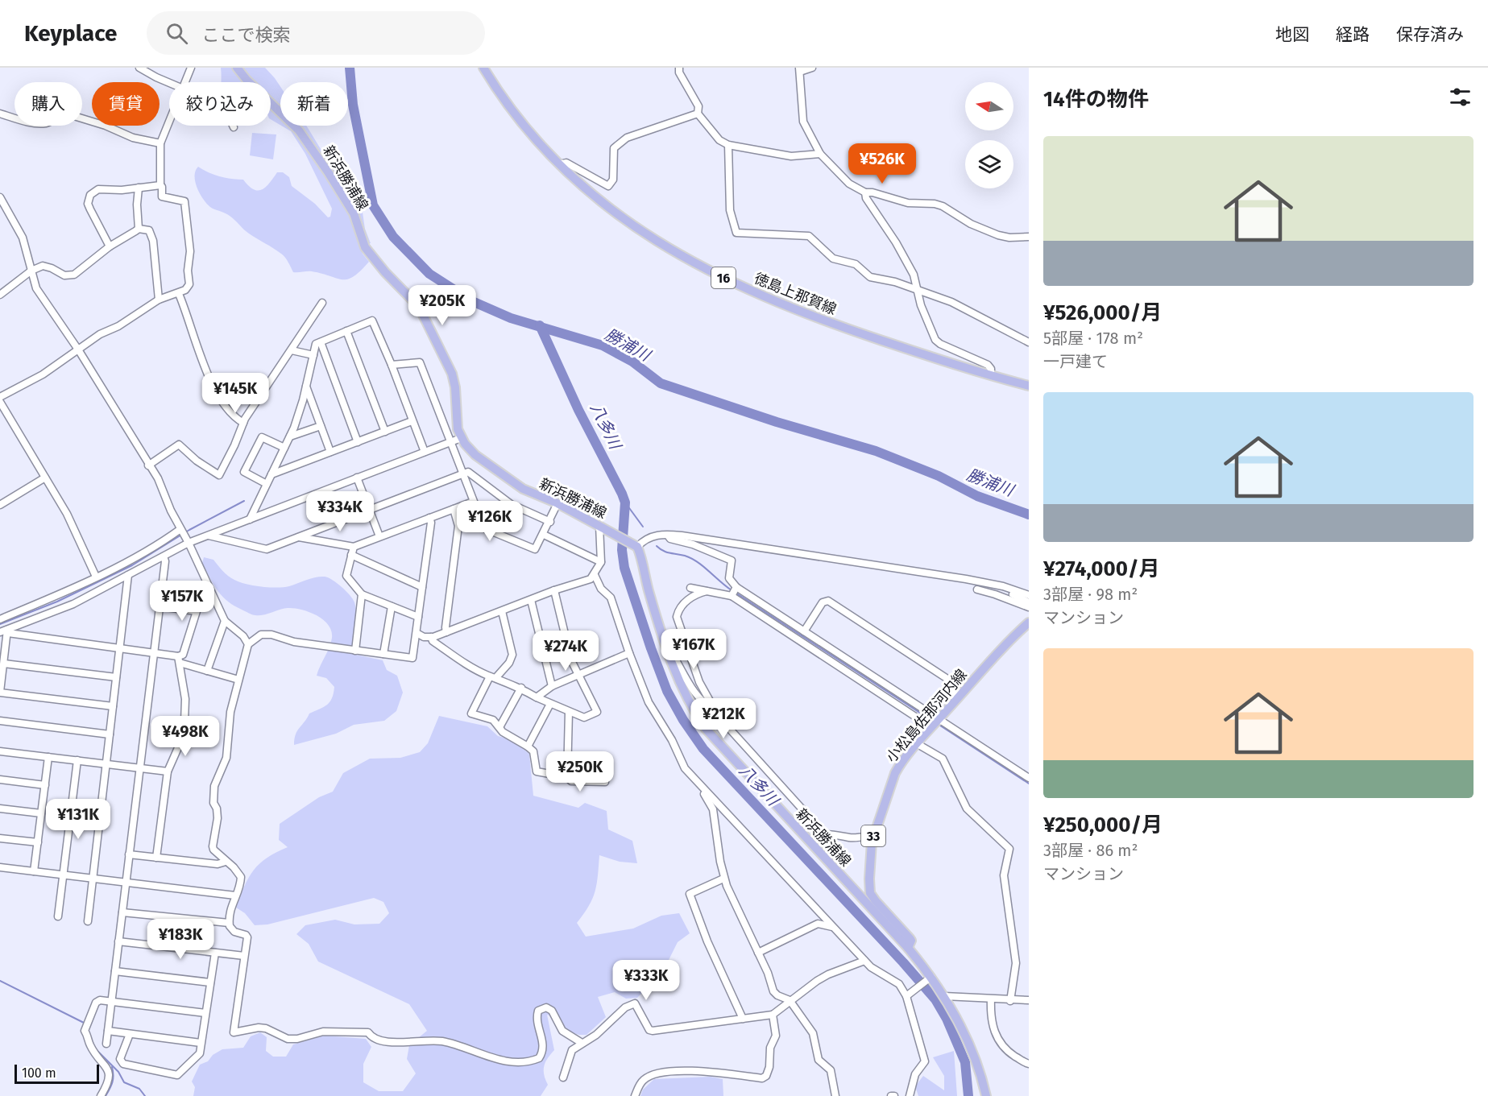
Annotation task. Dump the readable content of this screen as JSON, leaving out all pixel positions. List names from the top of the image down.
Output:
{
  "streets": {
    "main road": [
      "新浜勝浦線",
      "16",
      "徳島上那賀線",
      "小松島佐那河内線",
      "33"
    ]
  },
  "crossings": [
    ["新浜勝浦線", "小松島佐那河内線"]
  ],
  "water": ["勝浦川", "八多川"],
  "scale_bar": "100 m",
  "north": "left",
  "page": {
    "header": "Keyplace",
    "search": "ここで検索",
    "nav": ["地図", "経路", "保存済み"],
    "heading": "14件の物件",
    "chip": [
      "購入",
      "賃貸",
      "絞り込み",
      "新着"
    ],
    "list": [
      {
        "name": "¥526,000/月",
        "note": "5部屋 · 178 m² · 一戸建て"
      },
      {
        "name": "¥274,000/月",
        "note": "3部屋 · 98 m² · マンション"
      },
      {
        "name": "¥250,000/月",
        "note": "3部屋 · 86 m² · マンション"
      }
    ],
    "price": [
      "¥526K",
      "¥205K",
      "¥145K",
      "¥334K",
      "¥126K",
      "¥157K",
      "¥167K",
      "¥274K",
      "¥212K",
      "¥498K",
      "¥250K",
      "¥131K",
      "¥183K",
      "¥333K"
    ],
    "scale": "100 m"
  }
}
